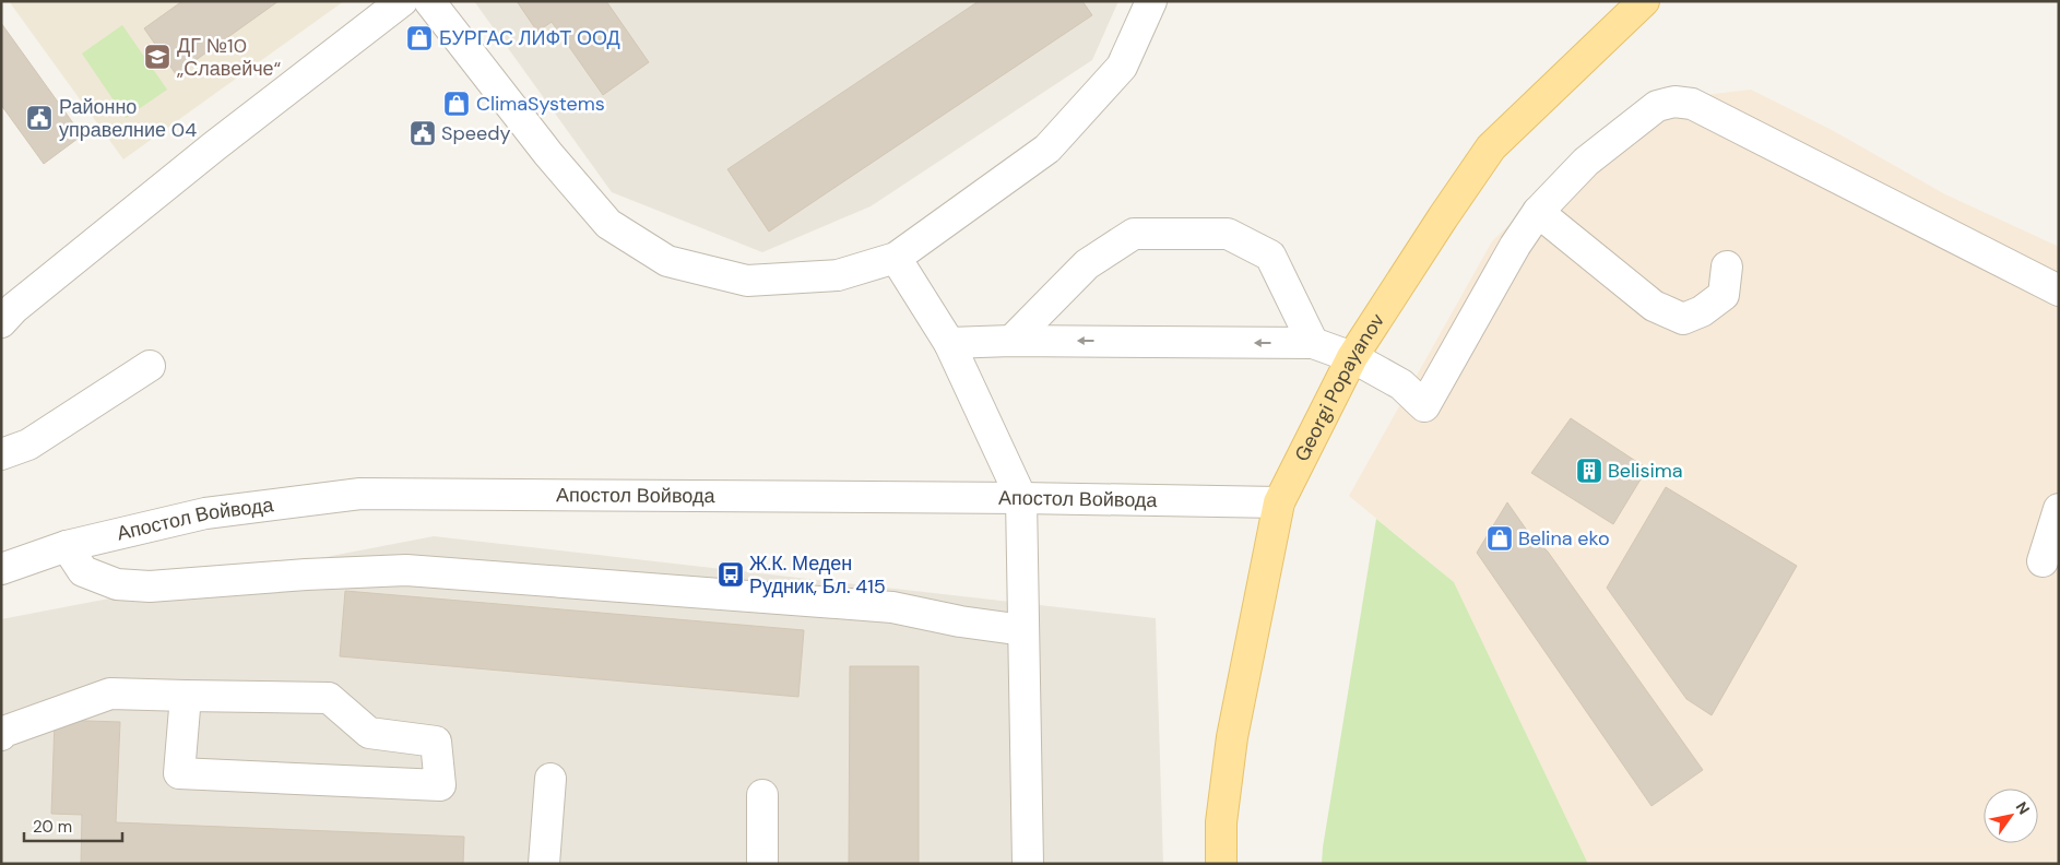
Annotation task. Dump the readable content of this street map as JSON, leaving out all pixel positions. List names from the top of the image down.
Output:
{
  "streets": {
    "main road": ["Georgi Popayanov"],
    "street": ["Апостол Войвода"]
  },
  "crossings": [
    ["Georgi Popayanov", "Апостол Войвода"]
  ],
  "places": {
    "shop": ["БУРГАС ЛИФТ ООД", "ClimaSystems", "Belina eko"],
    "school or university": ["ДГ №10 „Славейче“"],
    "public building": ["Районно управелние 04", "Speedy"],
    "building": ["Belisima"],
    "bus stop": ["Ж.К. Меден Рудник, Бл. 415"]
  },
  "scale_bar": "20 m",
  "north": "top right"
}
